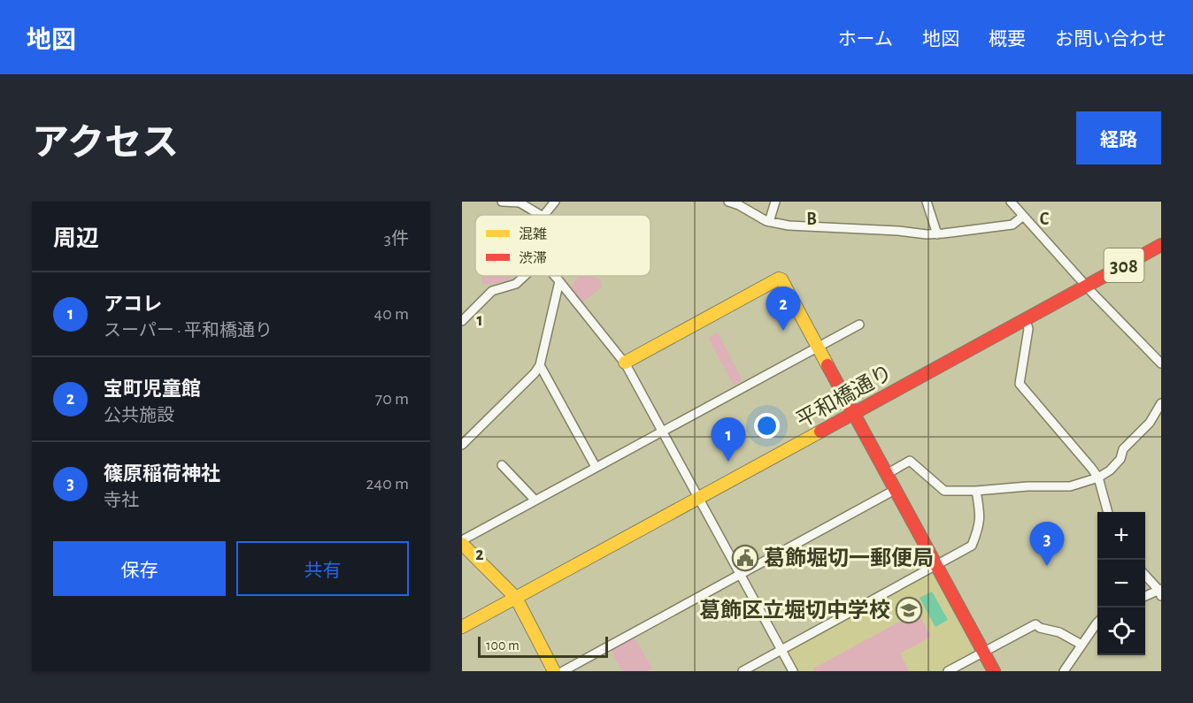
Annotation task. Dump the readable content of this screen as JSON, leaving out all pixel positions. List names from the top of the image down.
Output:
{
  "streets": {
    "main road": ["308", "平和橋通り"]
  },
  "places": {
    "public building": ["葛飾堀切一郵便局"],
    "school or university": ["葛飾区立堀切中学校"]
  },
  "legend": ["混雑", "渋滞"],
  "scale_bar": "100 m",
  "page": {
    "header": "地図",
    "nav": [
      "ホーム",
      "地図",
      "概要",
      "お問い合わせ"
    ],
    "title": "アクセス",
    "buttons": [
      "経路",
      ["保存", "共有"]
    ],
    "heading": ["周辺", "3件"],
    "list": [
      {
        "mark": "1",
        "name": "アコレ",
        "note": "スーパー · 平和橋通り",
        "value": "40 m"
      },
      {
        "mark": "2",
        "name": "宝町児童館",
        "note": "公共施設",
        "value": "70 m"
      },
      {
        "mark": "3",
        "name": "篠原稲荷神社",
        "note": "寺社",
        "value": "240 m"
      }
    ],
    "pins": ["2", "1", "3"],
    "map_buttons": ["+", "−"],
    "scale": "100 m"
  },
  "grid": {
    "columns": ["B", "C"],
    "rows": ["1", "2"]
  }
}
